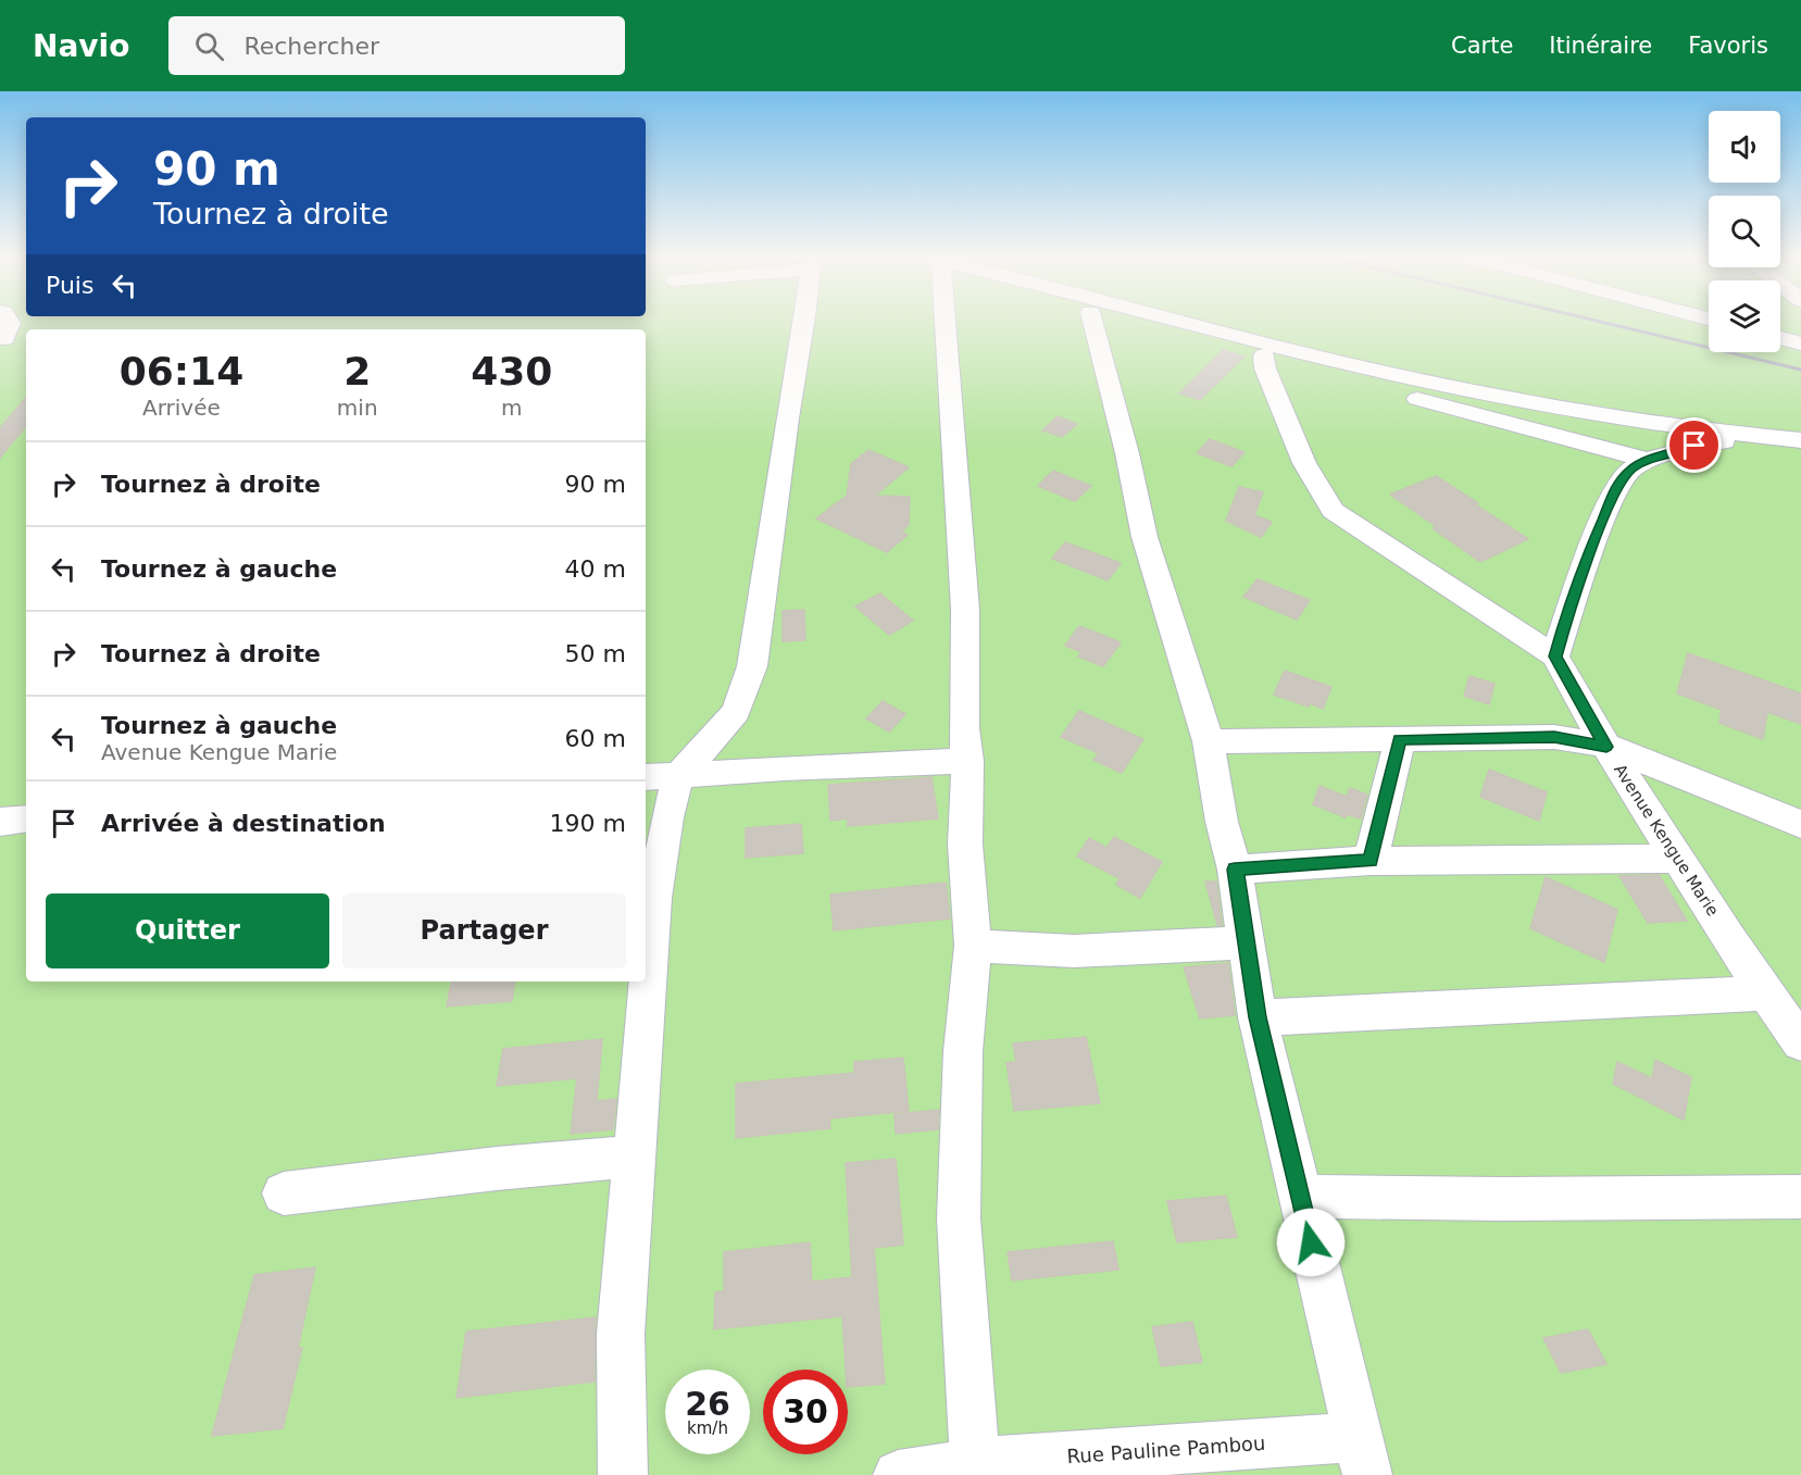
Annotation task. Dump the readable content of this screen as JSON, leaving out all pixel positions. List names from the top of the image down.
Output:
{
  "streets": {
    "street": ["Avenue Kengue Marie", "Rue Pauline Pambou"]
  },
  "page": {
    "header": "Navio",
    "search": "Rechercher",
    "nav": ["Carte", "Itinéraire", "Favoris"],
    "turn": ["90 m", "Tournez à droite"],
    "then": "Puis",
    "eta": [
      "06:14",
      "Arrivée",
      "2",
      "min",
      "430",
      "m"
    ],
    "list": [
      {
        "name": "Tournez à droite",
        "value": "90 m"
      },
      {
        "name": "Tournez à gauche",
        "value": "40 m"
      },
      {
        "name": "Tournez à droite",
        "value": "50 m"
      },
      {
        "name": "Tournez à gauche",
        "note": "Avenue Kengue Marie",
        "value": "60 m"
      },
      {
        "name": "Arrivée à destination",
        "value": "190 m"
      }
    ],
    "buttons": ["Quitter", "Partager"],
    "speed": "26 km/h",
    "limit": "30"
  }
}
